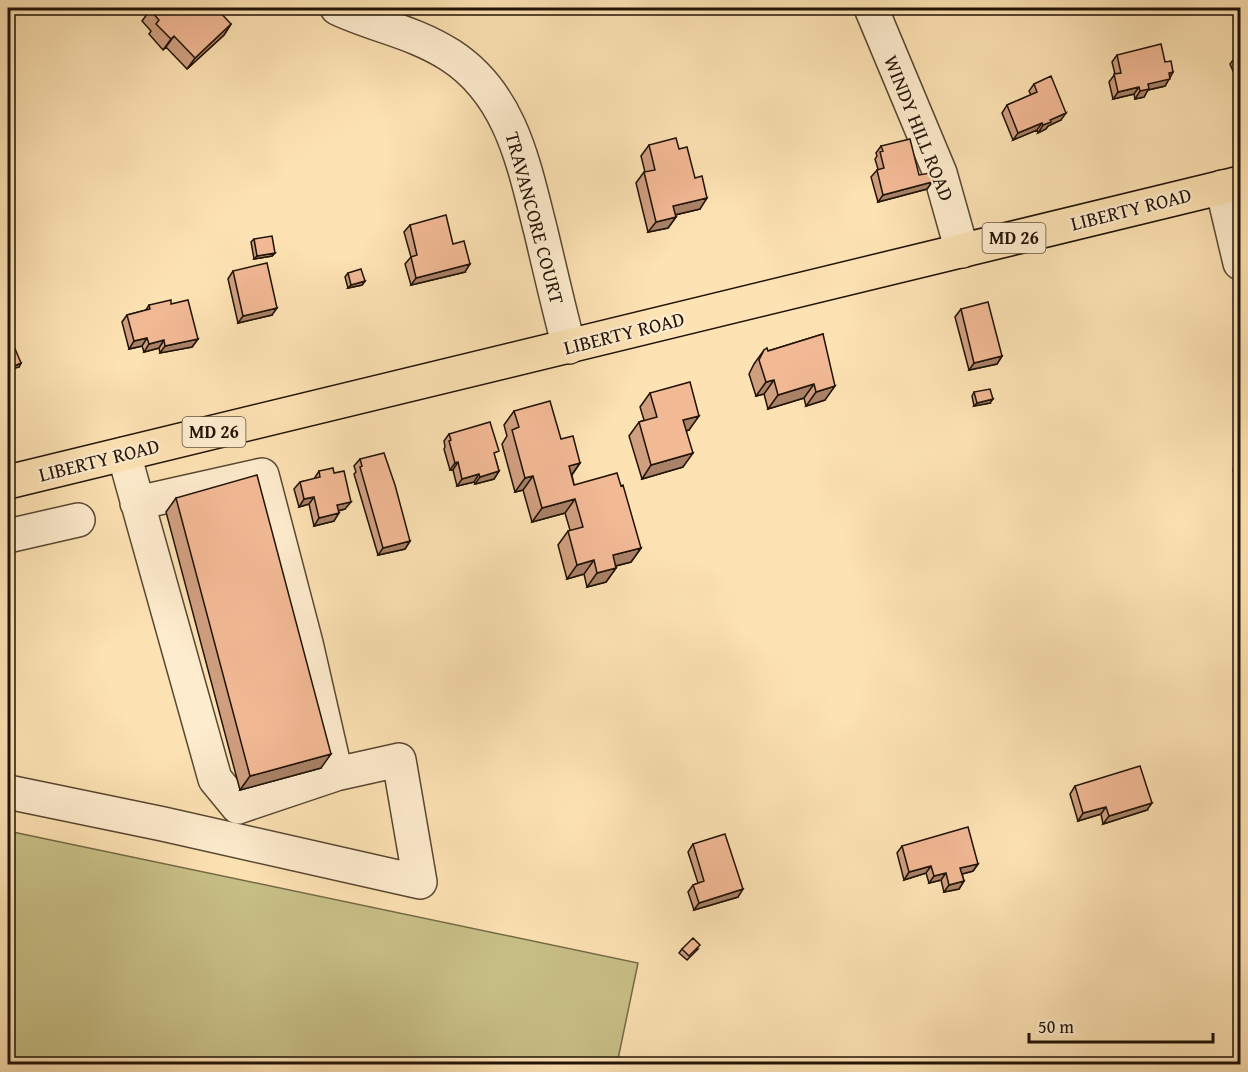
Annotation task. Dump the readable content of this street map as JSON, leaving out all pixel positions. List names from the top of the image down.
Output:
{
  "streets": {
    "main road": ["LIBERTY ROAD", "MD 26"],
    "street": ["WINDY HILL ROAD", "TRAVANCORE COURT"]
  },
  "crossings": [
    ["WINDY HILL ROAD", "LIBERTY ROAD"],
    ["LIBERTY ROAD", "TRAVANCORE COURT"]
  ],
  "scale_bar": "50 m"
}
